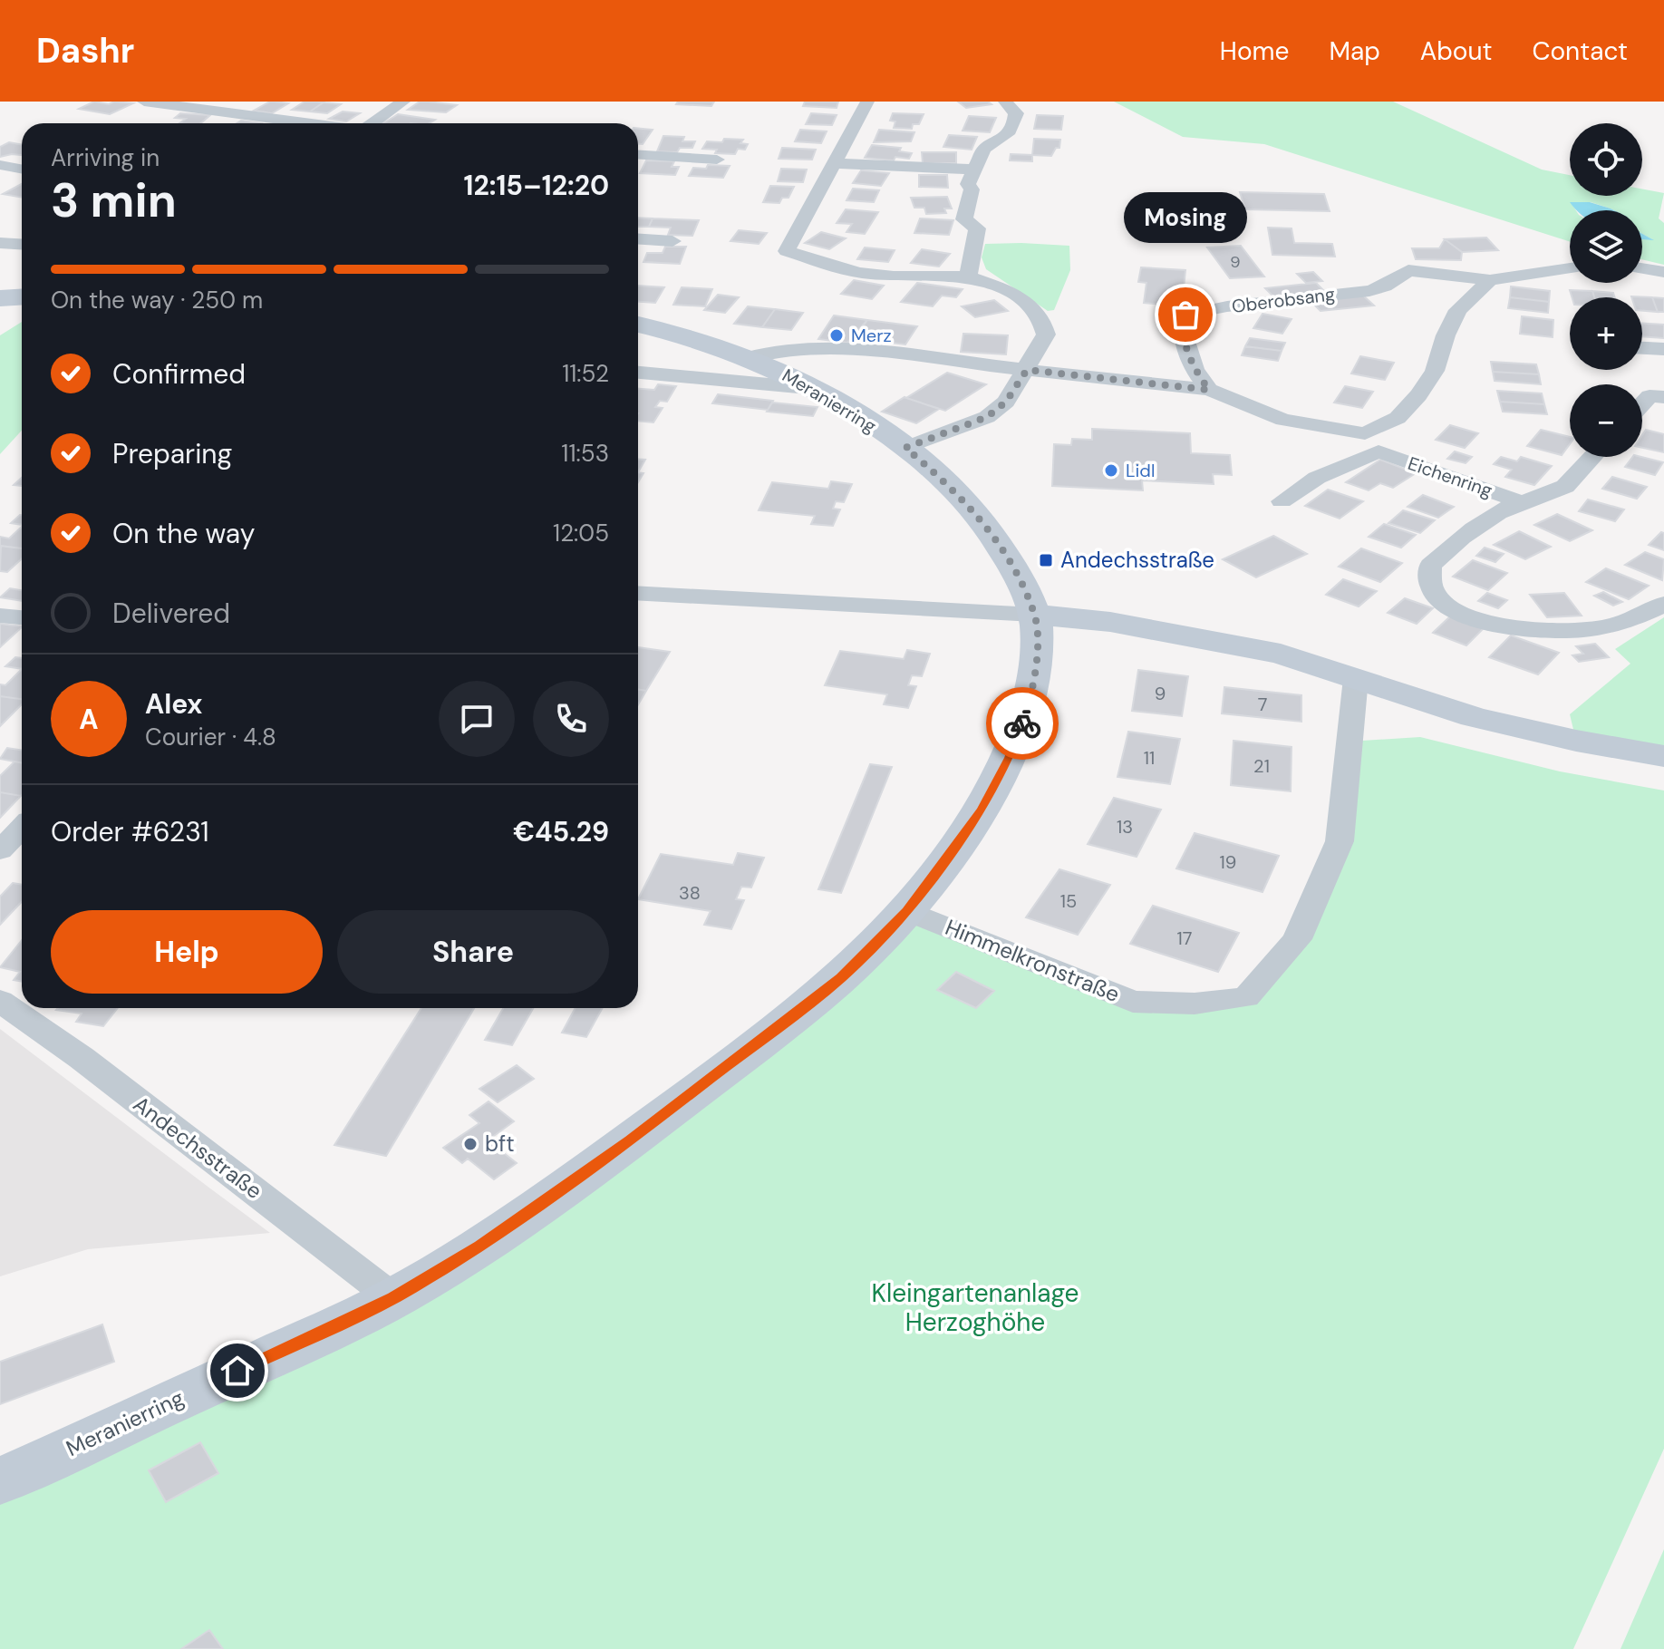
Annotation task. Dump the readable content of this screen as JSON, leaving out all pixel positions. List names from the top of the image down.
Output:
{
  "streets": {
    "street": [
      "Oberobsang",
      "Meranierring",
      "Eichenring",
      "Himmelkronstraße",
      "Andechsstraße"
    ]
  },
  "crossings": [
    ["Oberobsang", "Meranierring"],
    ["Meranierring", "Himmelkronstraße"],
    ["Meranierring", "Andechsstraße"]
  ],
  "parks": ["Kleingartenanlage Herzoghöhe"],
  "places": {
    "other": [
      "Mosing",
      "Merz",
      "Lidl",
      "bft"
    ],
    "transit": ["Andechsstraße"]
  },
  "house_numbers": [
    "9",
    "9",
    "7",
    "11",
    "21",
    "13",
    "19",
    "38",
    "15",
    "17"
  ],
  "page": {
    "header": "Dashr",
    "nav": [
      "Home",
      "Map",
      "About",
      "Contact"
    ],
    "map_buttons": ["+", "−"],
    "heading": ["3 min", "Arriving in", "12:15–12:20"],
    "panel": [
      "Alex",
      "Courier · 4.8",
      "Order #6231",
      "€45.29"
    ],
    "bubble": "Mosing",
    "bar": "On the way · 250 m",
    "list": [
      ["Confirmed", "11:52"],
      ["Preparing", "11:53"],
      ["On the way", "12:05"],
      "Delivered"
    ],
    "round": "A",
    "buttons": ["Help", "Share"]
  }
}
